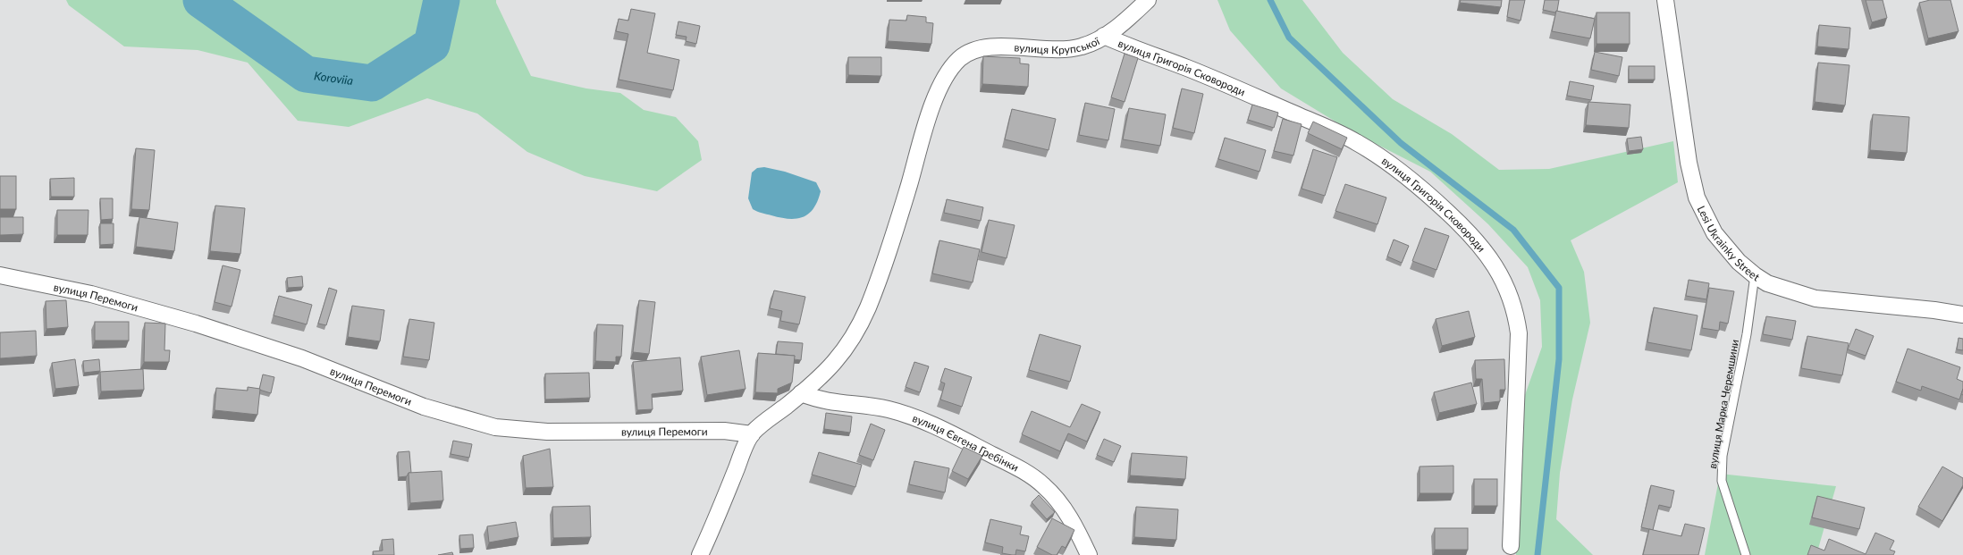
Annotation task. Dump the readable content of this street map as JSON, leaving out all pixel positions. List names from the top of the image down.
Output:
{
  "streets": {
    "street": [
      "вулиця Крупської",
      "вулиця Григорія Сковороди",
      "Lesi Ukrainky Street",
      "вулиця Перемоги",
      "вулиця Євгена Гребінки"
    ],
    "lane": ["вулиця Марка Черемшини"]
  },
  "crossings": [
    ["вулиця Крупської", "вулиця Григорія Сковороди"],
    ["вулиця Крупської", "вулиця Євгена Гребінки"],
    ["Lesi Ukrainky Street", "вулиця Марка Черемшини"]
  ],
  "water": ["Koroviia"]
}
